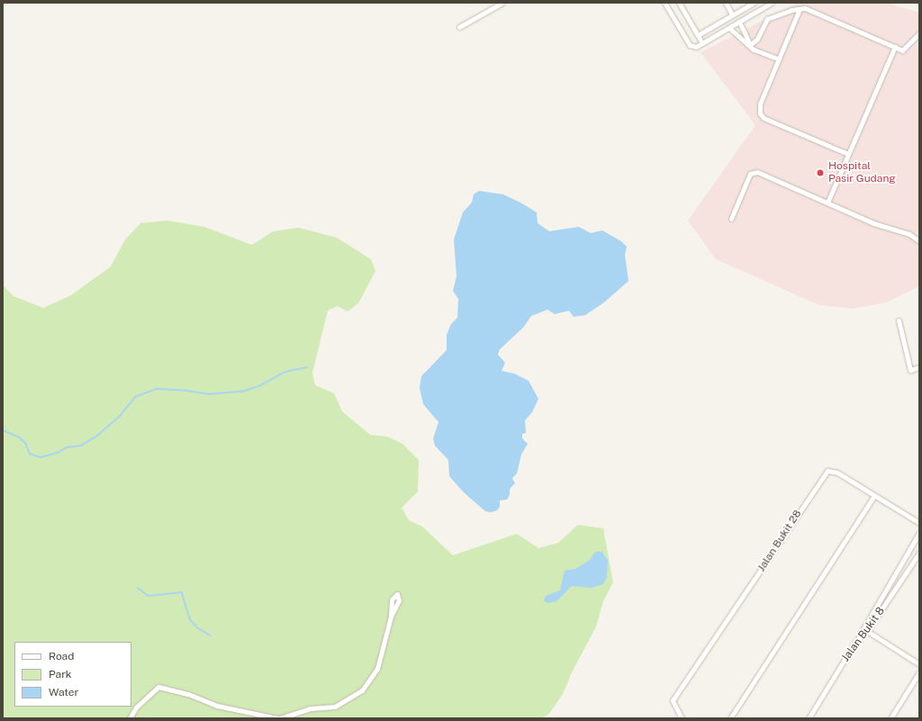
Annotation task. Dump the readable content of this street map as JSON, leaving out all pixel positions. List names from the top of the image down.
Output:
{
  "streets": {
    "street": ["Jalan Bukit 28", "Jalan Bukit 8"]
  },
  "places": ["Hospital Pasir Gudang"],
  "legend": ["Road", "Park", "Water"]
}
